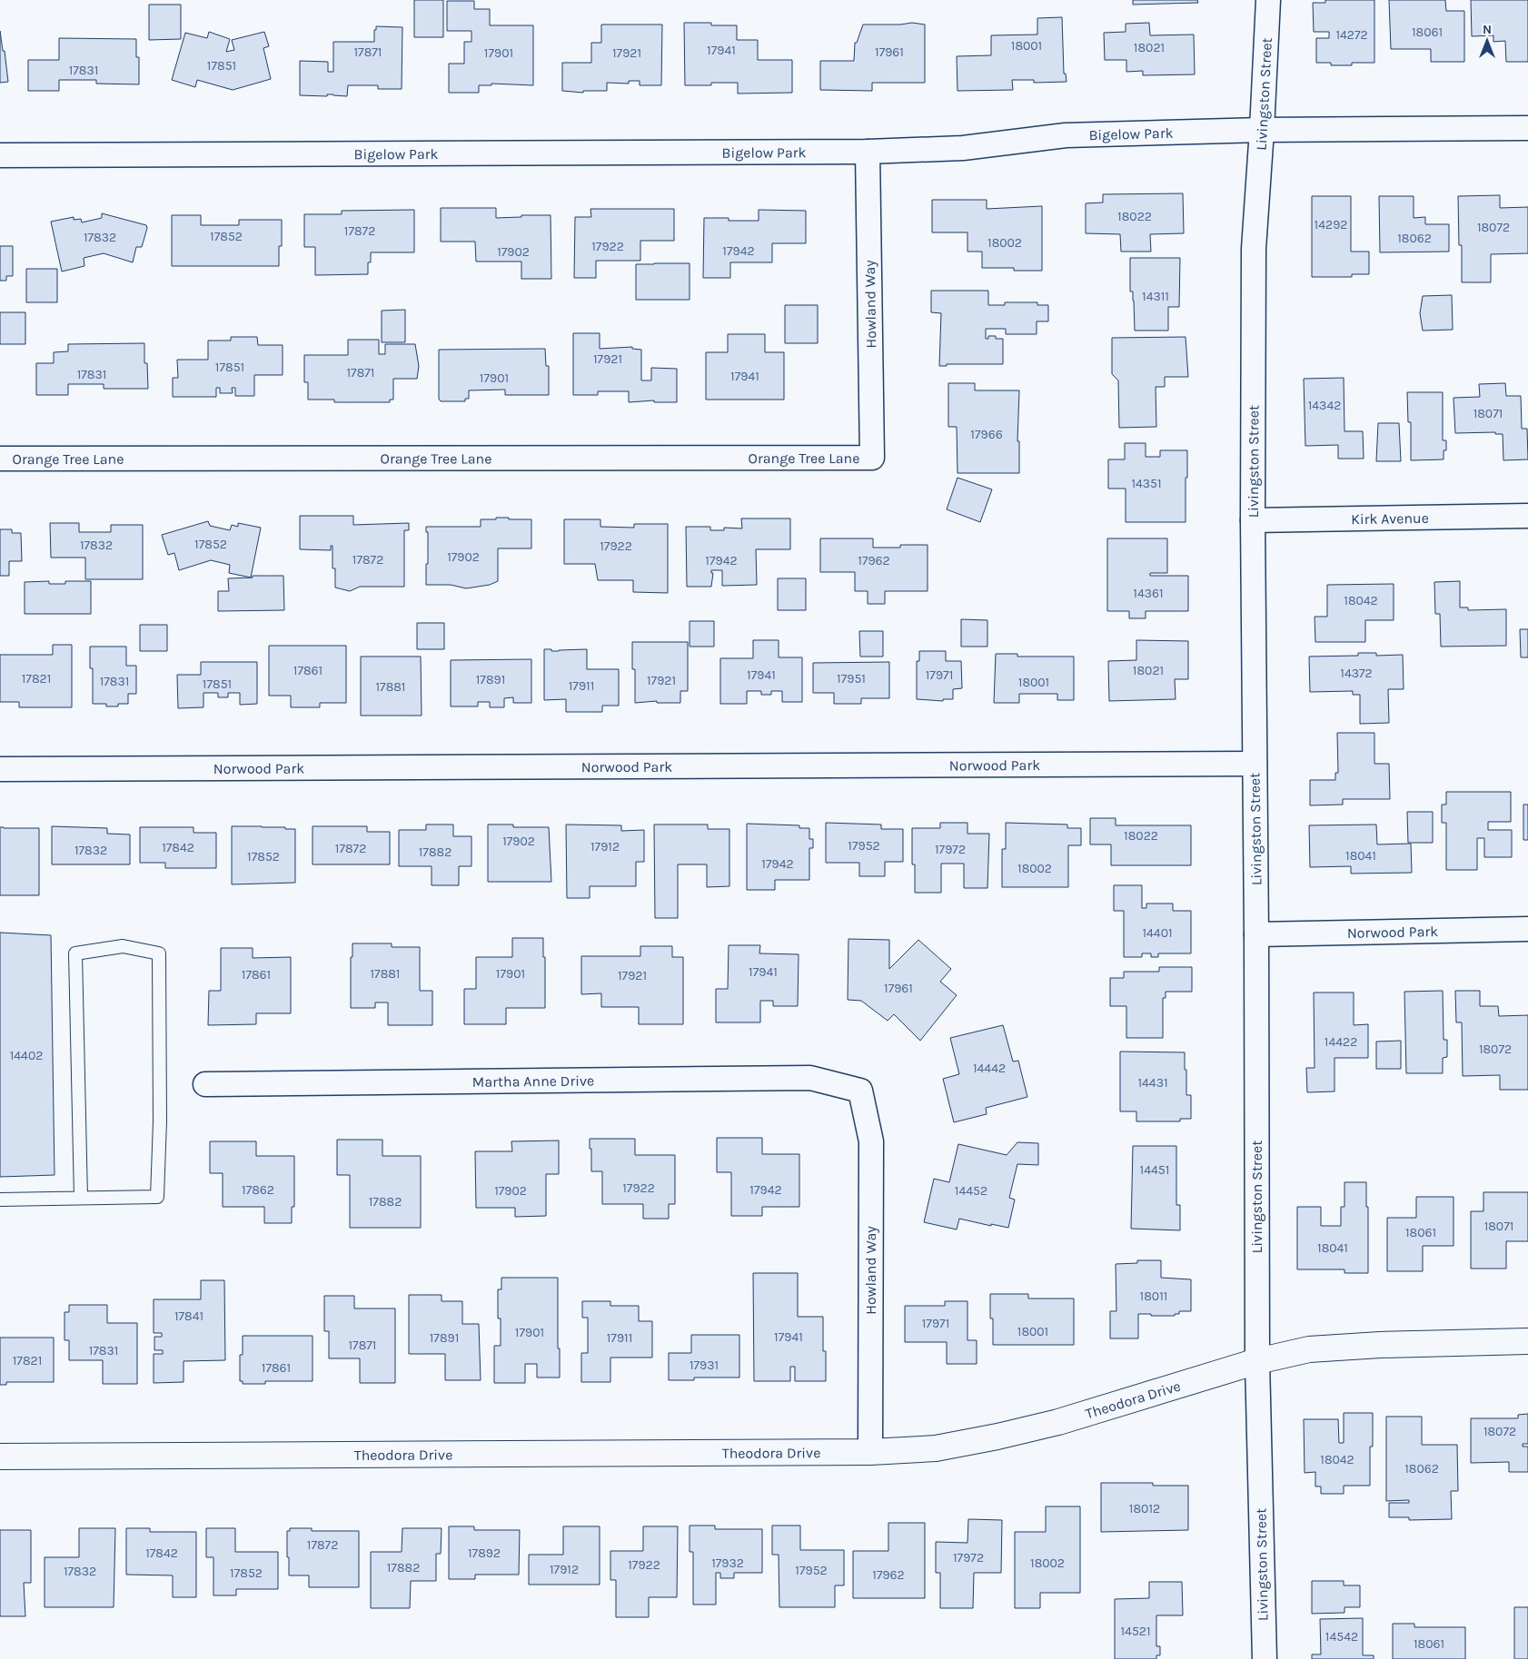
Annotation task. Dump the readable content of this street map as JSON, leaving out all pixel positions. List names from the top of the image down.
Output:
{
  "streets": {
    "street": [
      "Livingston Street",
      "Bigelow Park",
      "Howland Way",
      "Orange Tree Lane",
      "Kirk Avenue",
      "Norwood Park",
      "Martha Anne Drive",
      "Theodora Drive"
    ]
  },
  "crossings": [
    ["Livingston Street", "Bigelow Park"],
    ["Livingston Street", "Kirk Avenue"],
    ["Livingston Street", "Norwood Park"],
    ["Livingston Street", "Theodora Drive"],
    ["Bigelow Park", "Howland Way"],
    ["Howland Way", "Orange Tree Lane"],
    ["Howland Way", "Martha Anne Drive"],
    ["Howland Way", "Theodora Drive"]
  ],
  "house_numbers": [
    "18061",
    "14272",
    "18001",
    "18021",
    "17941",
    "17871",
    "17961",
    "17901",
    "17921",
    "17851",
    "17831",
    "18022",
    "14292",
    "18072",
    "17872",
    "17852",
    "17832",
    "18062",
    "18002",
    "17922",
    "17942",
    "17902",
    "14311",
    "17921",
    "17851",
    "17871",
    "17831",
    "17941",
    "17901",
    "14342",
    "18071",
    "17966",
    "14351",
    "17852",
    "17832",
    "17922",
    "17902",
    "17872",
    "17942",
    "17962",
    "14361",
    "18042",
    "17861",
    "18021",
    "14372",
    "17941",
    "17971",
    "17821",
    "17951",
    "17891",
    "17921",
    "17831",
    "18001",
    "17851",
    "17911",
    "17881",
    "18022",
    "17902",
    "17952",
    "17912",
    "17842",
    "17872",
    "17972",
    "17832",
    "17882",
    "18041",
    "17852",
    "17942",
    "18002",
    "14401",
    "17941",
    "17881",
    "17901",
    "17861",
    "17921",
    "17961",
    "14422",
    "18072",
    "14402",
    "14442",
    "14431",
    "14451",
    "17922",
    "17862",
    "17942",
    "17902",
    "14452",
    "17882",
    "18071",
    "18061",
    "18041",
    "18011",
    "17841",
    "17971",
    "18001",
    "17901",
    "17941",
    "17891",
    "17911",
    "17871",
    "17831",
    "17821",
    "17931",
    "17861",
    "18072",
    "18042",
    "18062",
    "18012",
    "17872",
    "17842",
    "17892",
    "17972",
    "17932",
    "18002",
    "17922",
    "17882",
    "17912",
    "17952",
    "17832",
    "17852",
    "17962",
    "14521",
    "14542",
    "18061"
  ],
  "north": "top"
}
